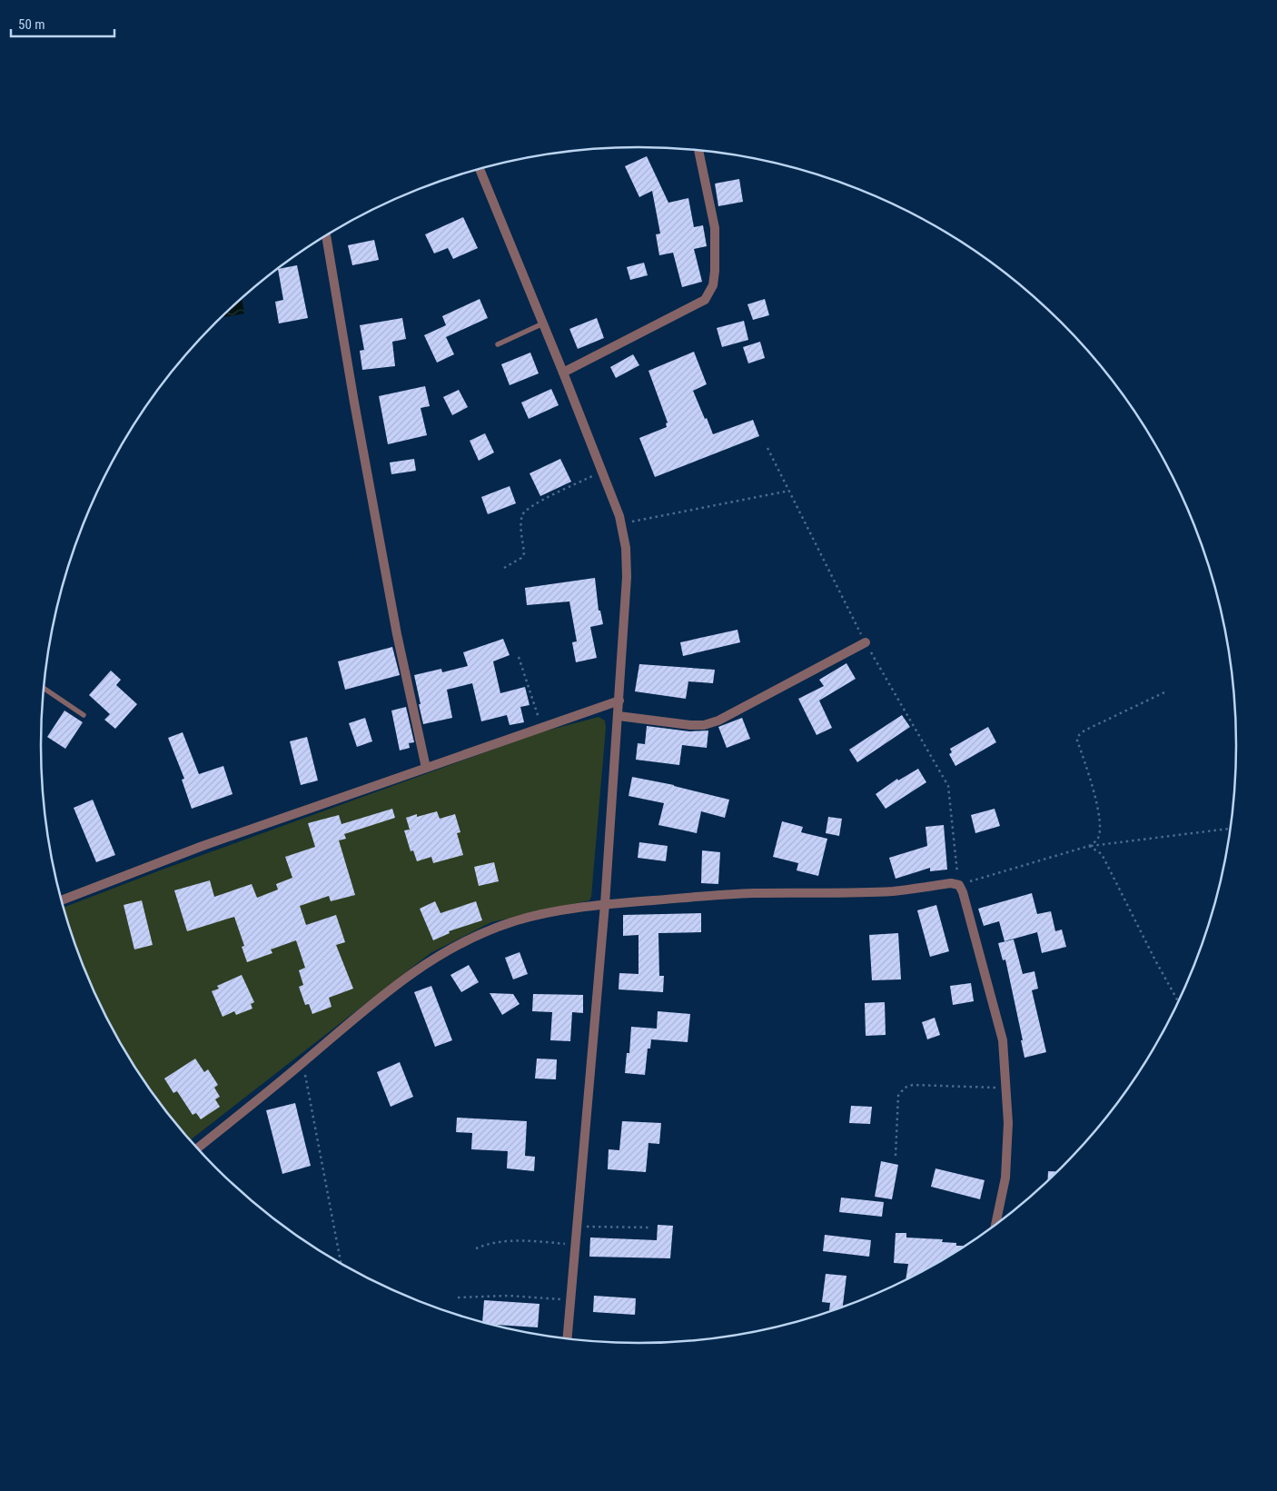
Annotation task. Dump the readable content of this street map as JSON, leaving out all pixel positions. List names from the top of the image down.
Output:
{
  "scale_bar": "50 m"
}
